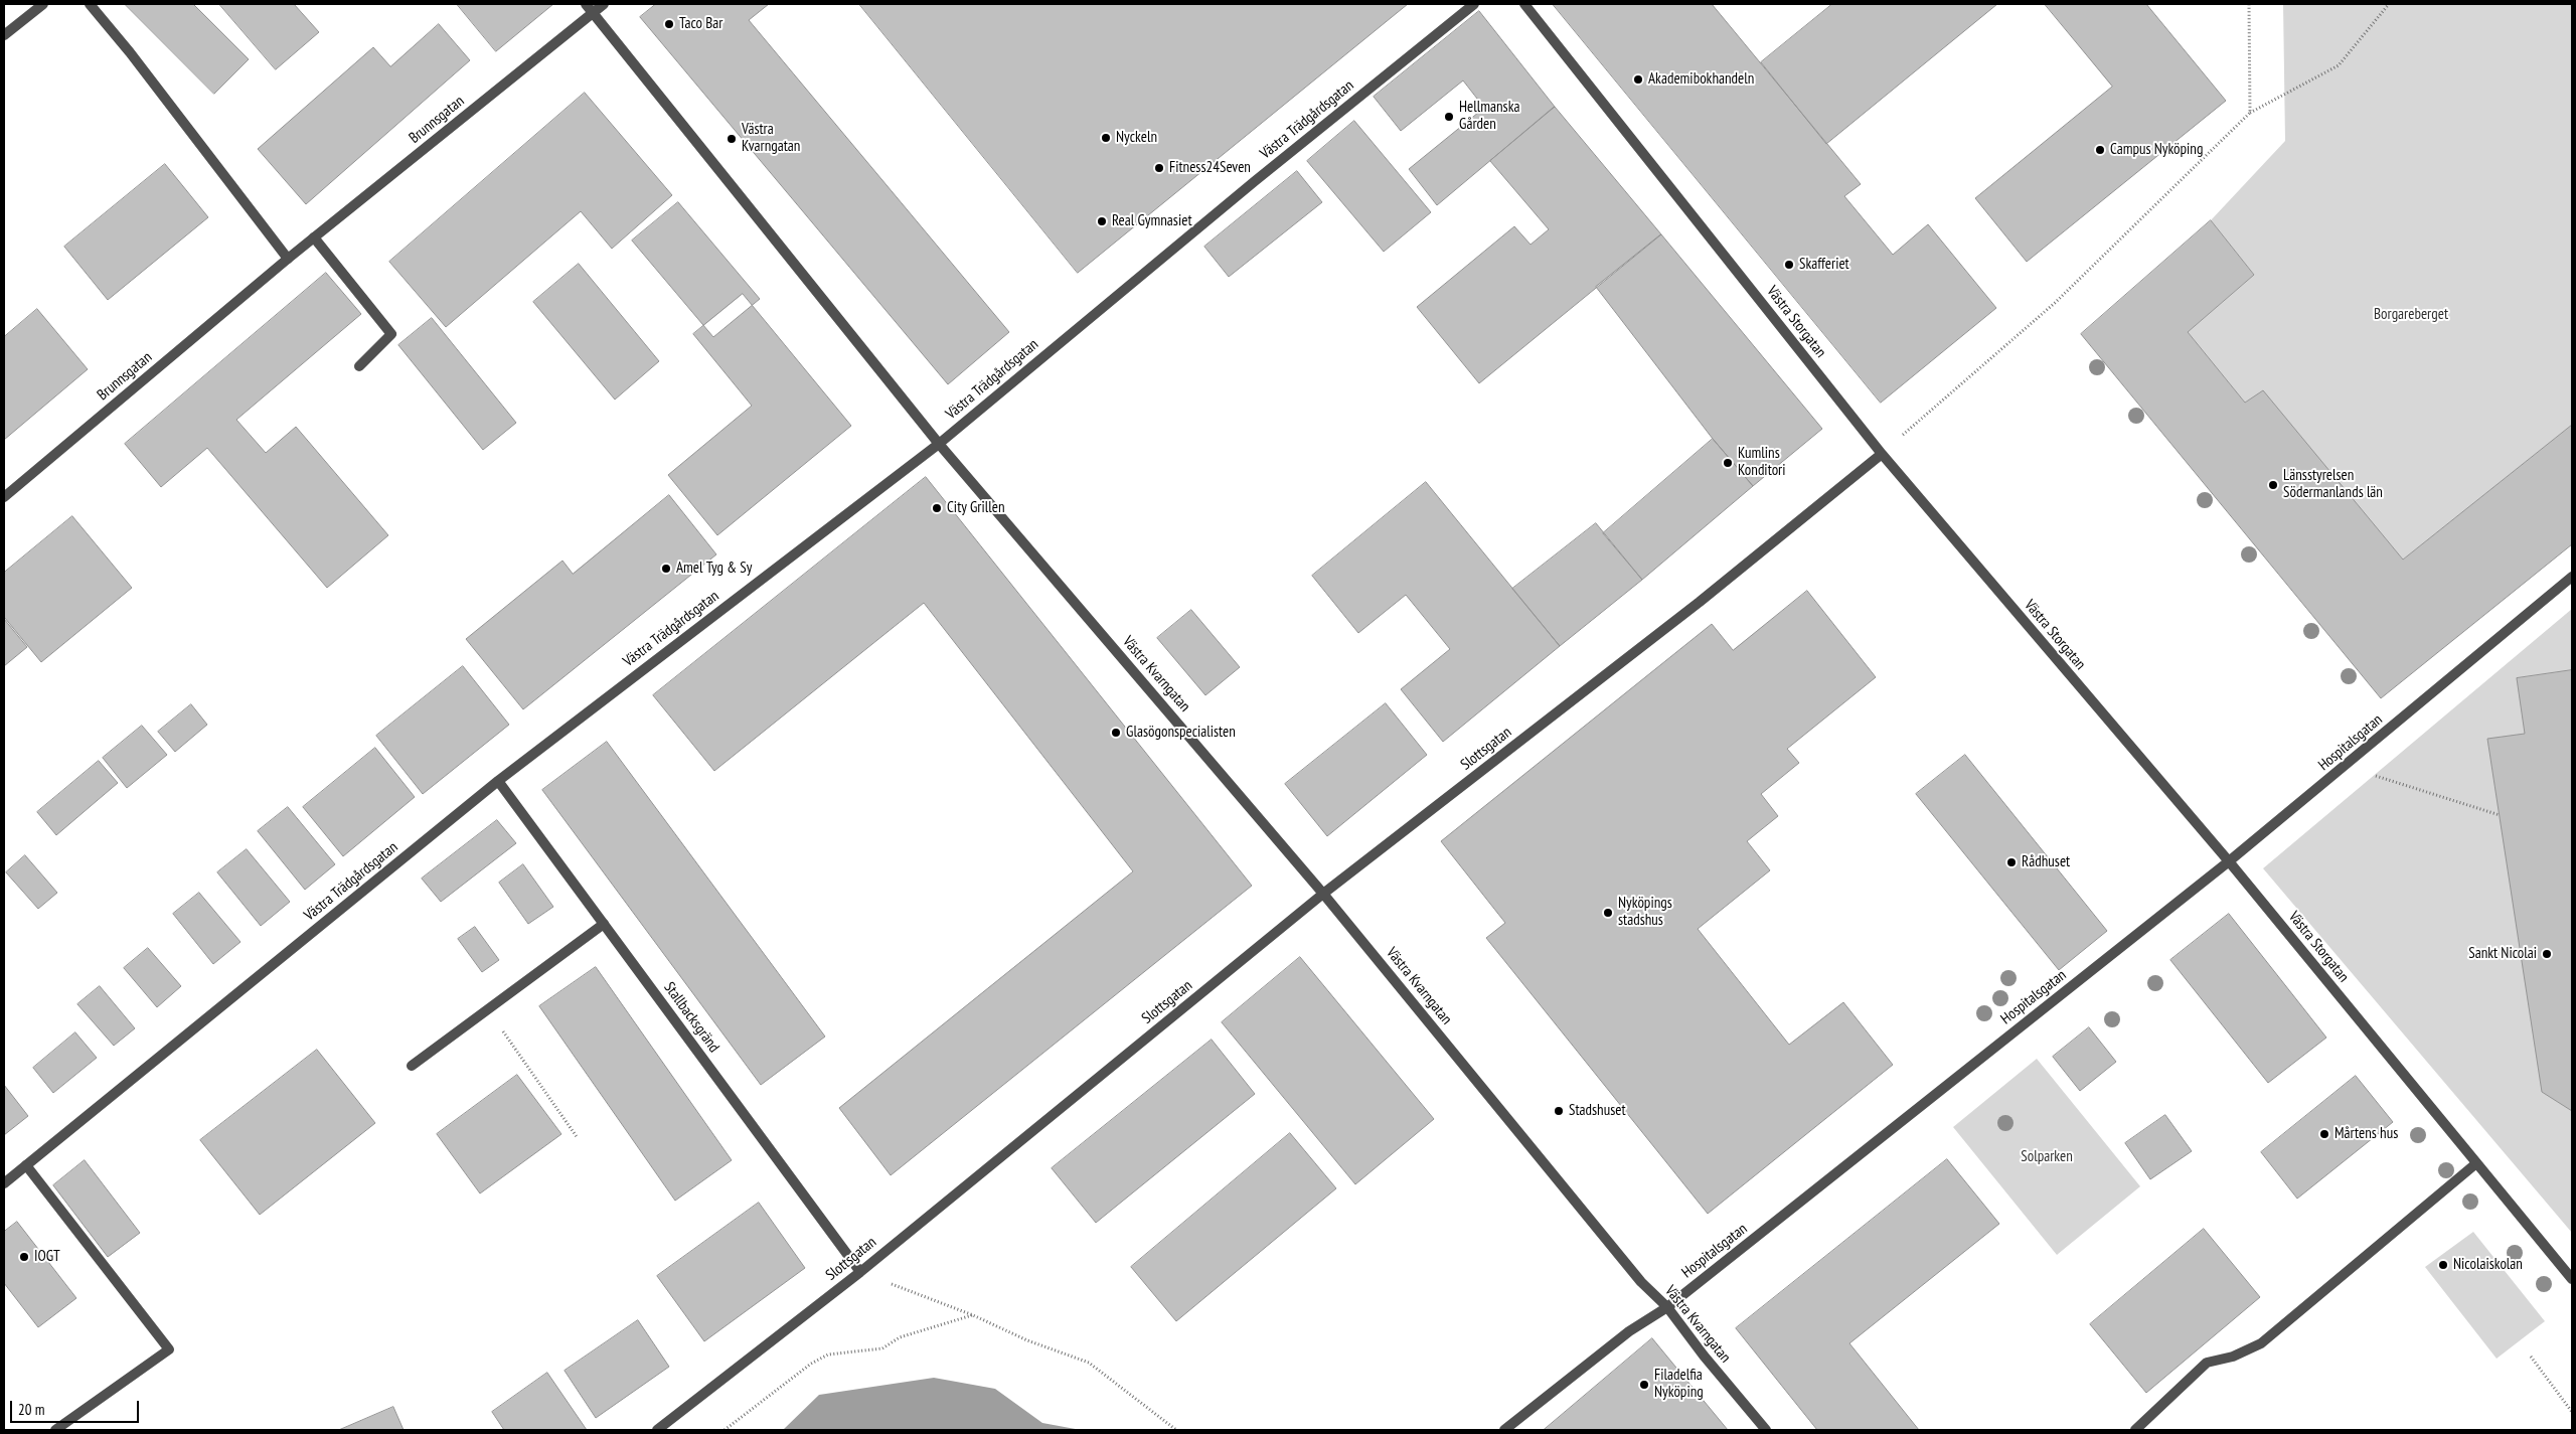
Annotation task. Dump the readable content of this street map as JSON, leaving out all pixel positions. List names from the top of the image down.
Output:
{
  "streets": {
    "street": [
      "Brunnsgatan",
      "Västra Trädgårdsgatan",
      "Västra Storgatan",
      "Västra Kvarngatan",
      "Hospitalsgatan",
      "Slottsgatan",
      "Stallbacksgränd"
    ]
  },
  "crossings": [
    ["Brunnsgatan", "Västra Kvarngatan"],
    ["Västra Trädgårdsgatan", "Västra Kvarngatan"],
    ["Västra Trädgårdsgatan", "Stallbacksgränd"],
    ["Västra Storgatan", "Hospitalsgatan"],
    ["Västra Storgatan", "Slottsgatan"],
    ["Västra Kvarngatan", "Hospitalsgatan"],
    ["Västra Kvarngatan", "Slottsgatan"],
    ["Slottsgatan", "Stallbacksgränd"]
  ],
  "parks": ["Borgareberget", "Solparken"],
  "places": [
    "Taco Bar",
    "Akademibokhandeln",
    "Hellmanska Gården",
    "Nyckeln",
    "Västra Kvarngatan",
    "Campus Nyköping",
    "Fitness24Seven",
    "Real Gymnasiet",
    "Skafferiet",
    "Kumlins Konditori",
    "Länsstyrelsen Södermanlands län",
    "City Grillen",
    "Amel Tyg & Sy",
    "Glasögonspecialisten",
    "Rådhuset",
    "Nyköpings stadshus",
    "Sankt Nicolai",
    "Stadshuset",
    "Mårtens hus",
    "IOGT",
    "Nicolaiskolan",
    "Filadelfia Nyköping"
  ],
  "scale_bar": "20 m"
}
